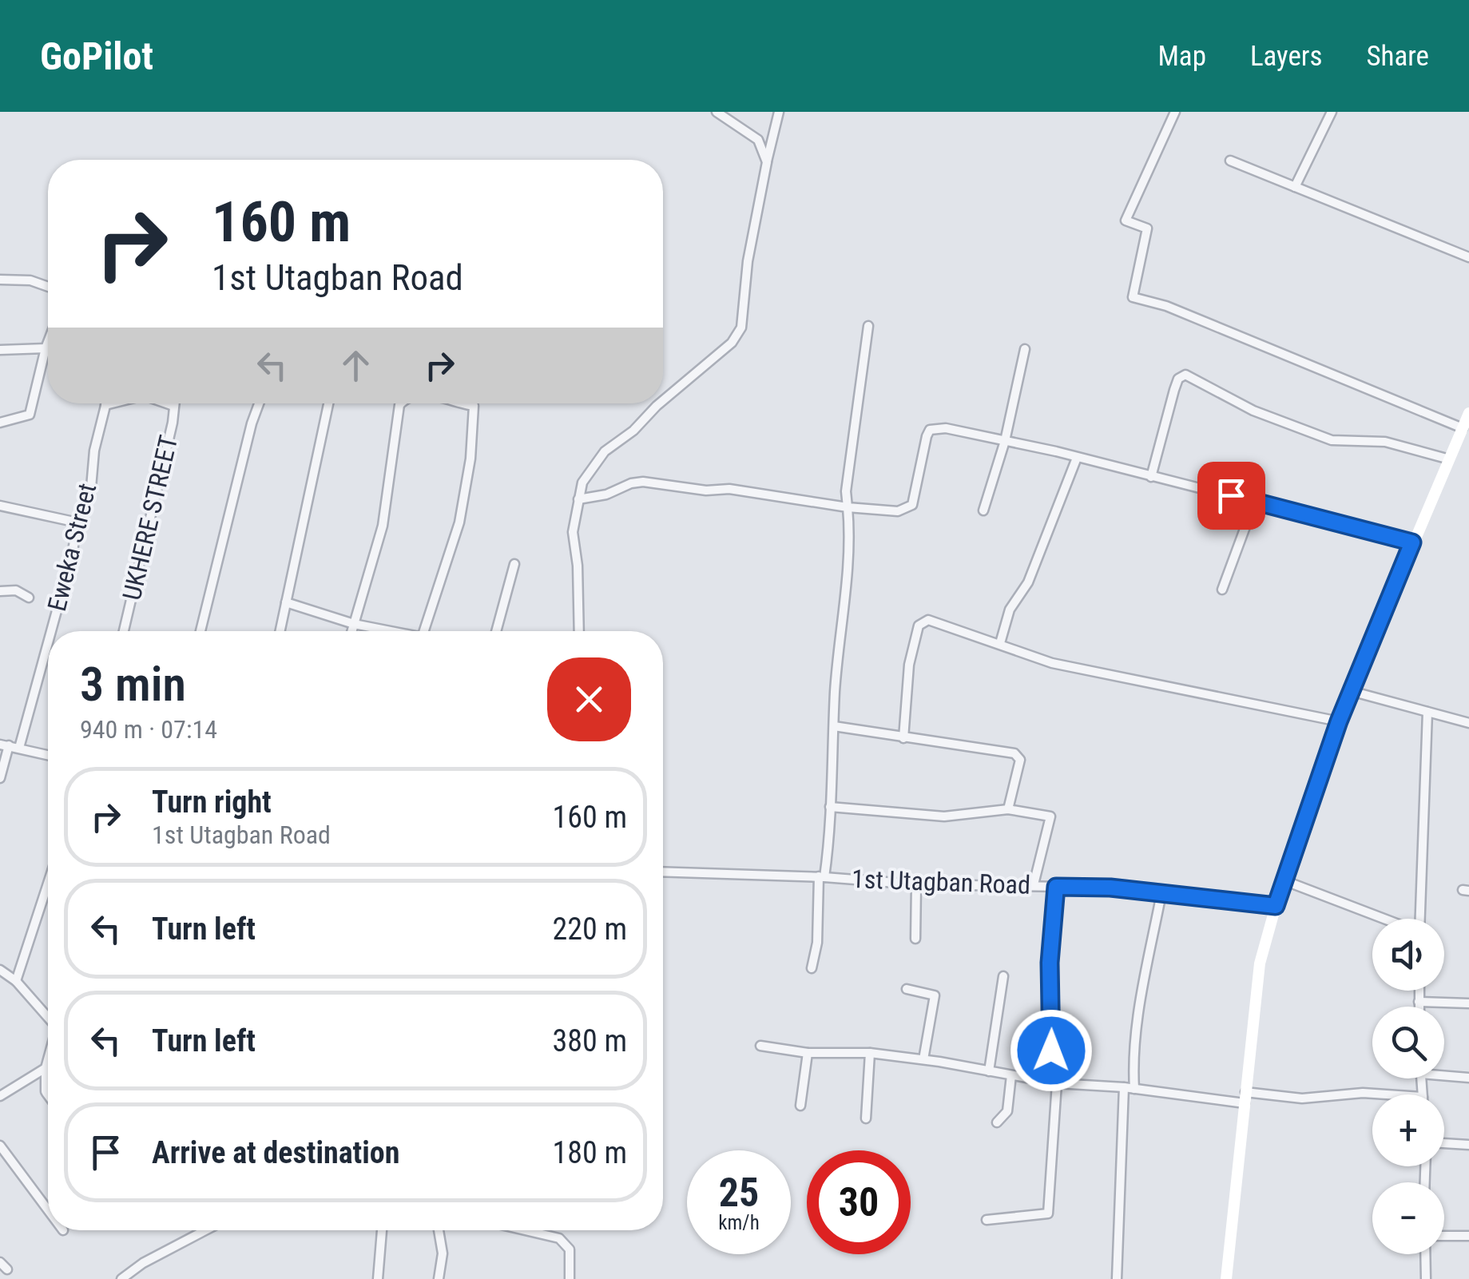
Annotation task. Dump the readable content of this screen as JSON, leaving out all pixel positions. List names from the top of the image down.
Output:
{
  "streets": {
    "street": ["UKHERE STREET", "Eweka Street", "1st Utagban Road"]
  },
  "page": {
    "header": "GoPilot",
    "nav": ["Map", "Layers", "Share"],
    "turn": ["160 m", "1st Utagban Road"],
    "heading": ["3 min", "940 m · 07:14"],
    "list": [
      {
        "name": "Turn right",
        "note": "1st Utagban Road",
        "value": "160 m"
      },
      {
        "name": "Turn left",
        "value": "220 m"
      },
      {
        "name": "Turn left",
        "value": "380 m"
      },
      {
        "name": "Arrive at destination",
        "value": "180 m"
      }
    ],
    "map_buttons": ["+", "−"],
    "speed": "25 km/h",
    "limit": "30"
  }
}
